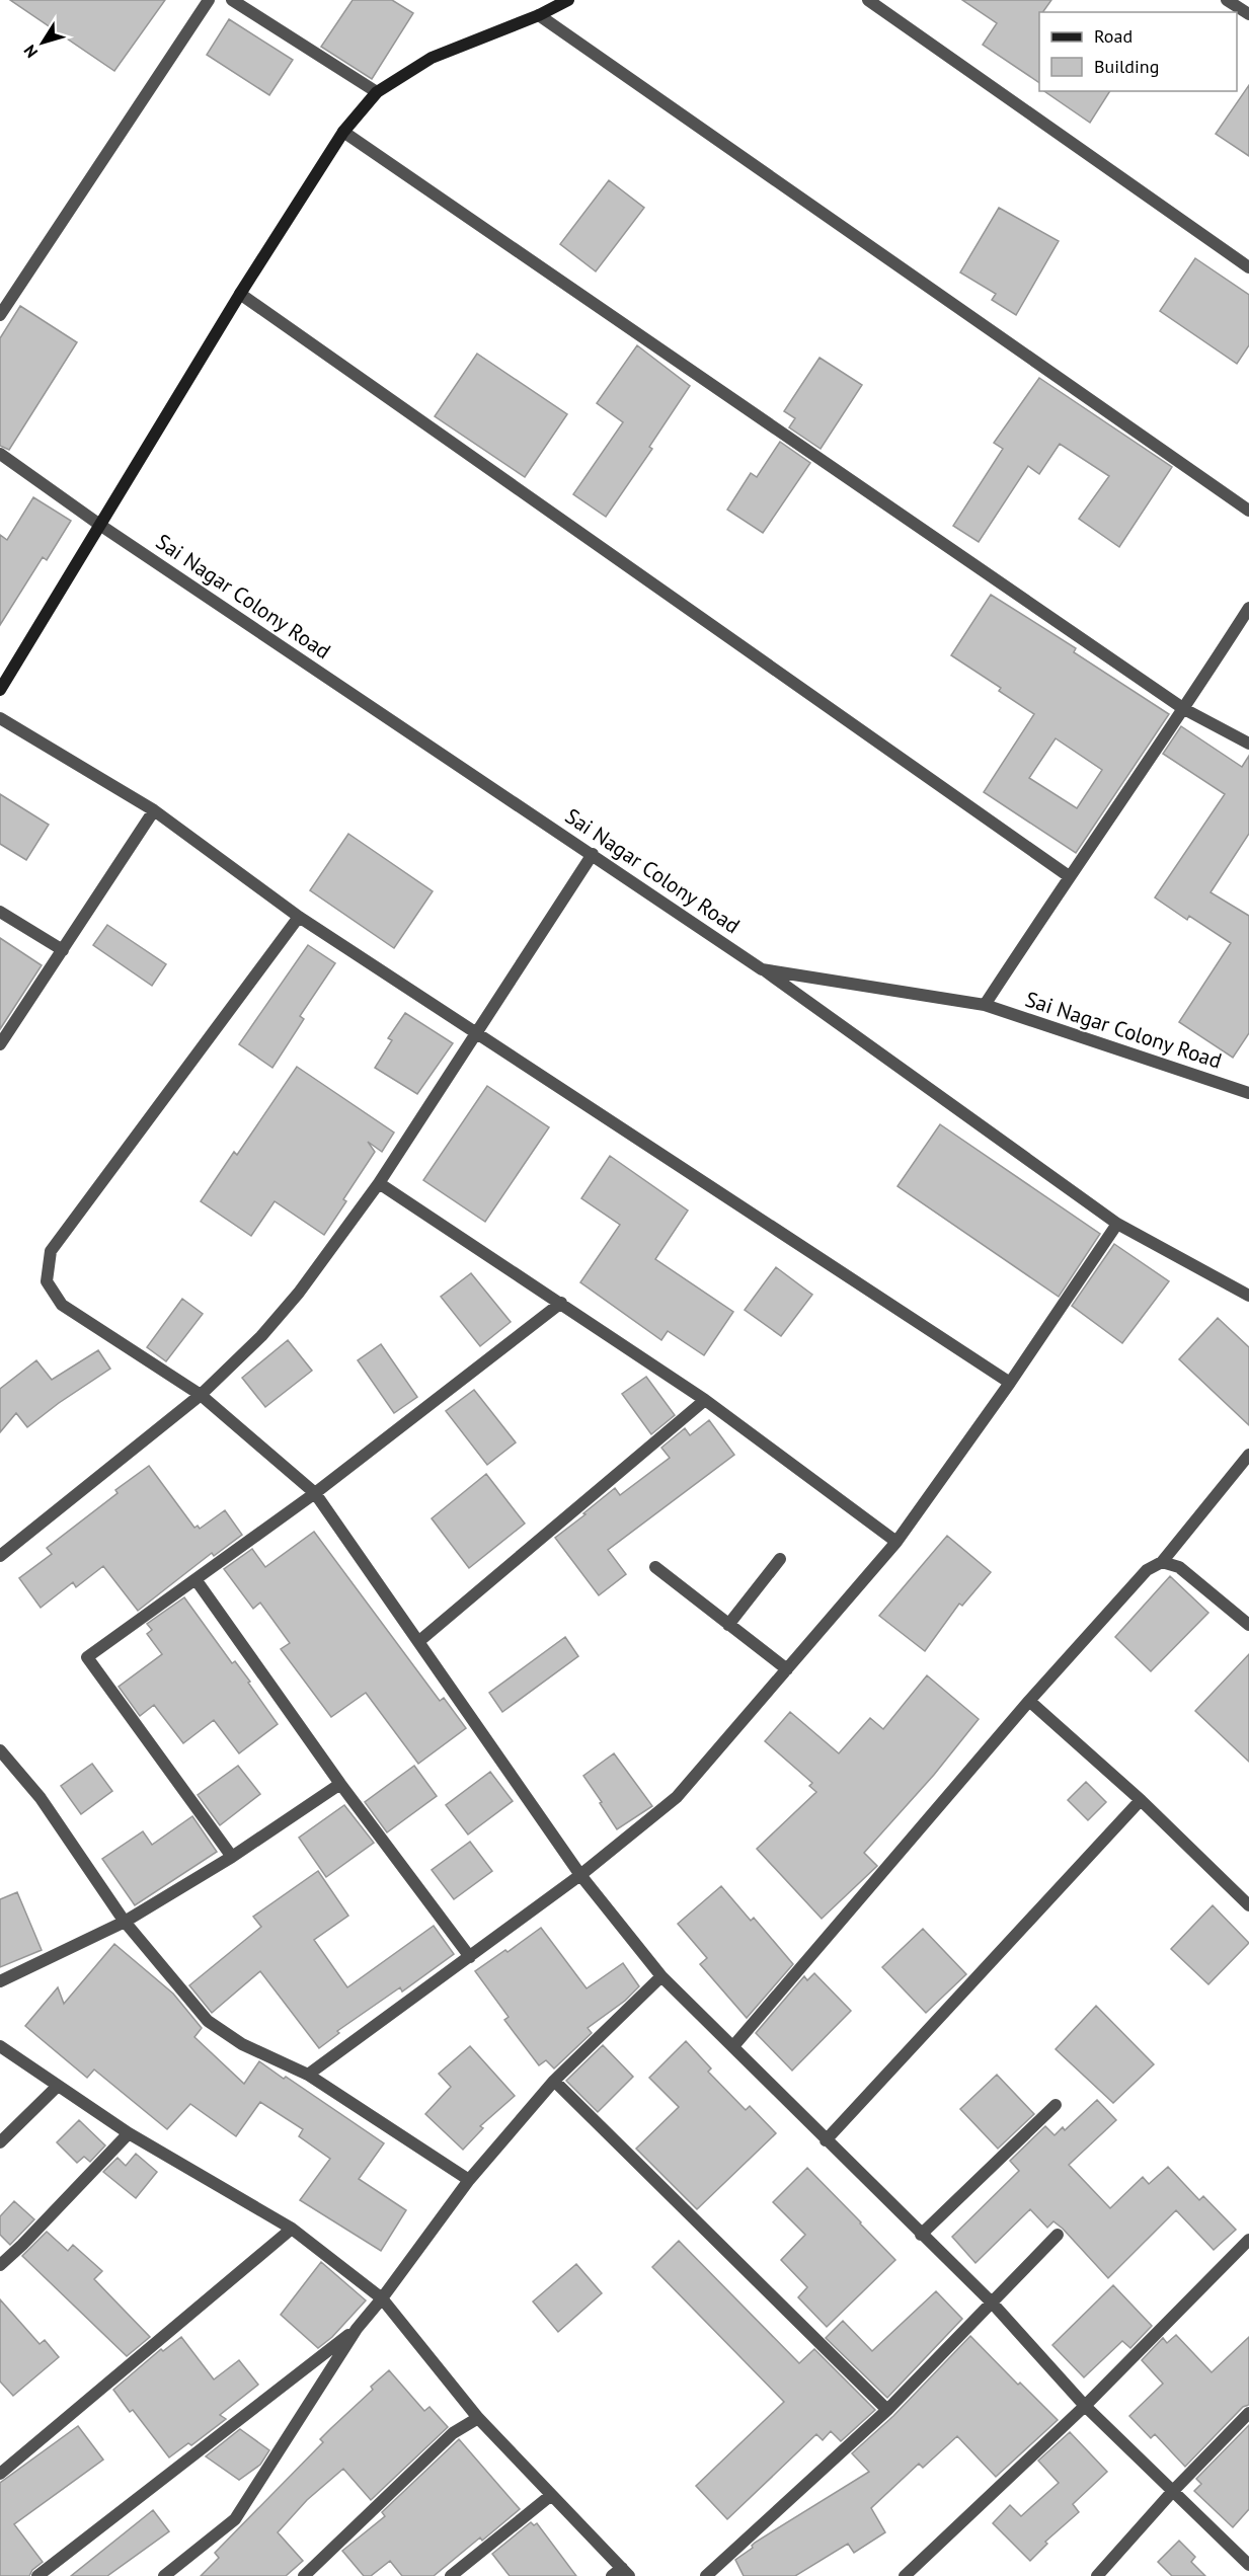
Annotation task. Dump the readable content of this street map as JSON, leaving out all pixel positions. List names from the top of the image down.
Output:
{
  "streets": {
    "street": ["Sai Nagar Colony Road"]
  },
  "legend": ["Road", "Building"],
  "north": "bottom left"
}
